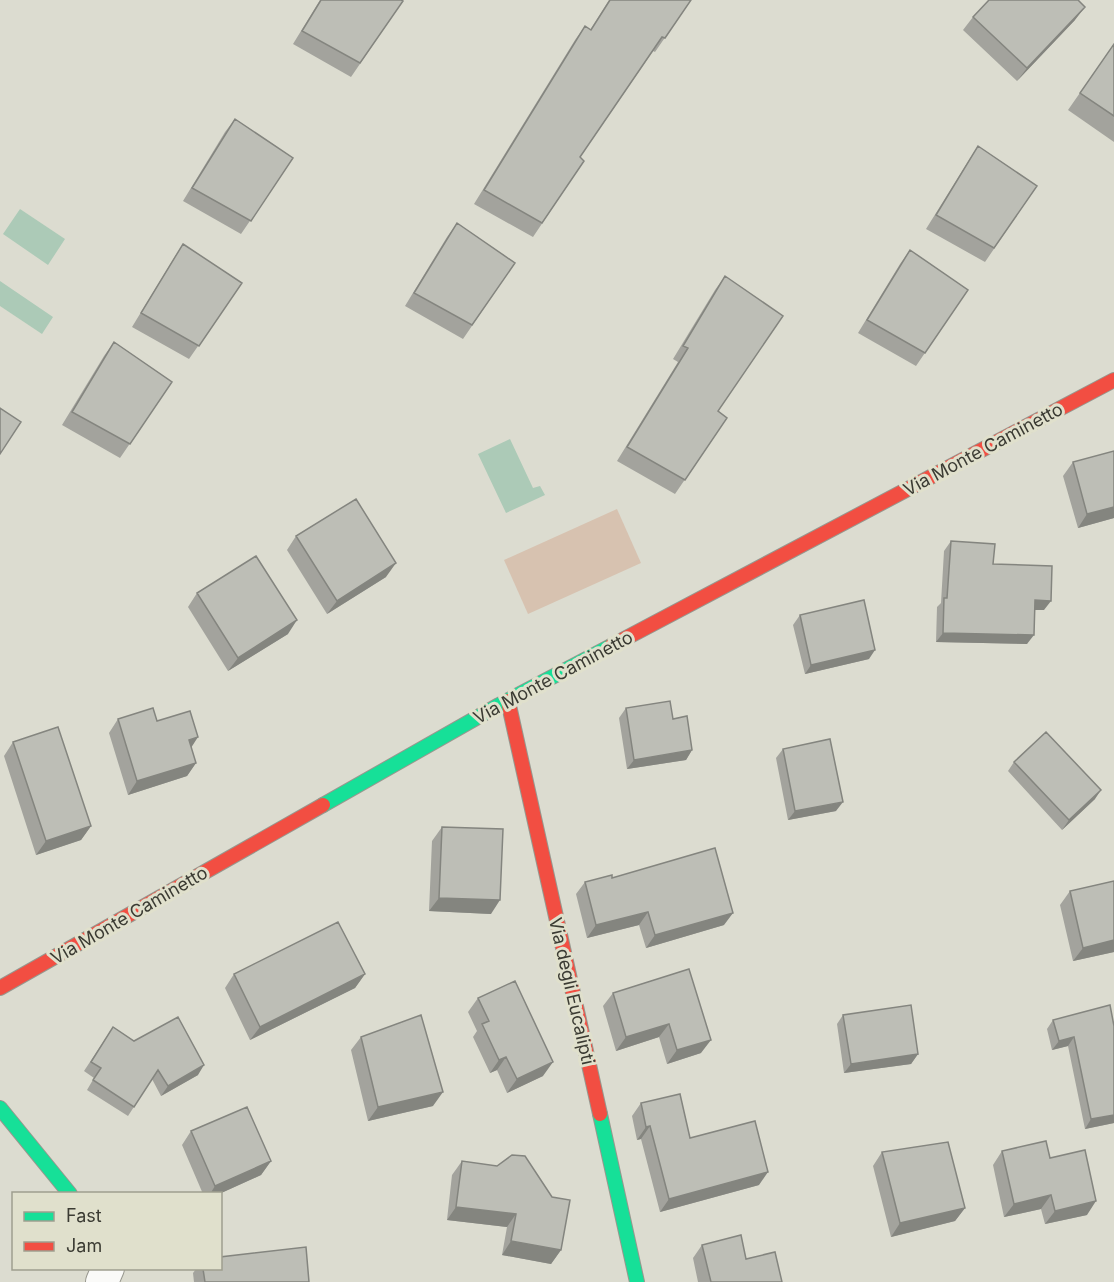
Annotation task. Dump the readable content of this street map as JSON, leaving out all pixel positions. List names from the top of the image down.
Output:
{
  "streets": {
    "street": ["Via Monte Caminetto", "Via degli Eucalipti"]
  },
  "crossings": [
    ["Via Monte Caminetto", "Via degli Eucalipti"]
  ],
  "legend": ["Fast", "Jam"]
}
